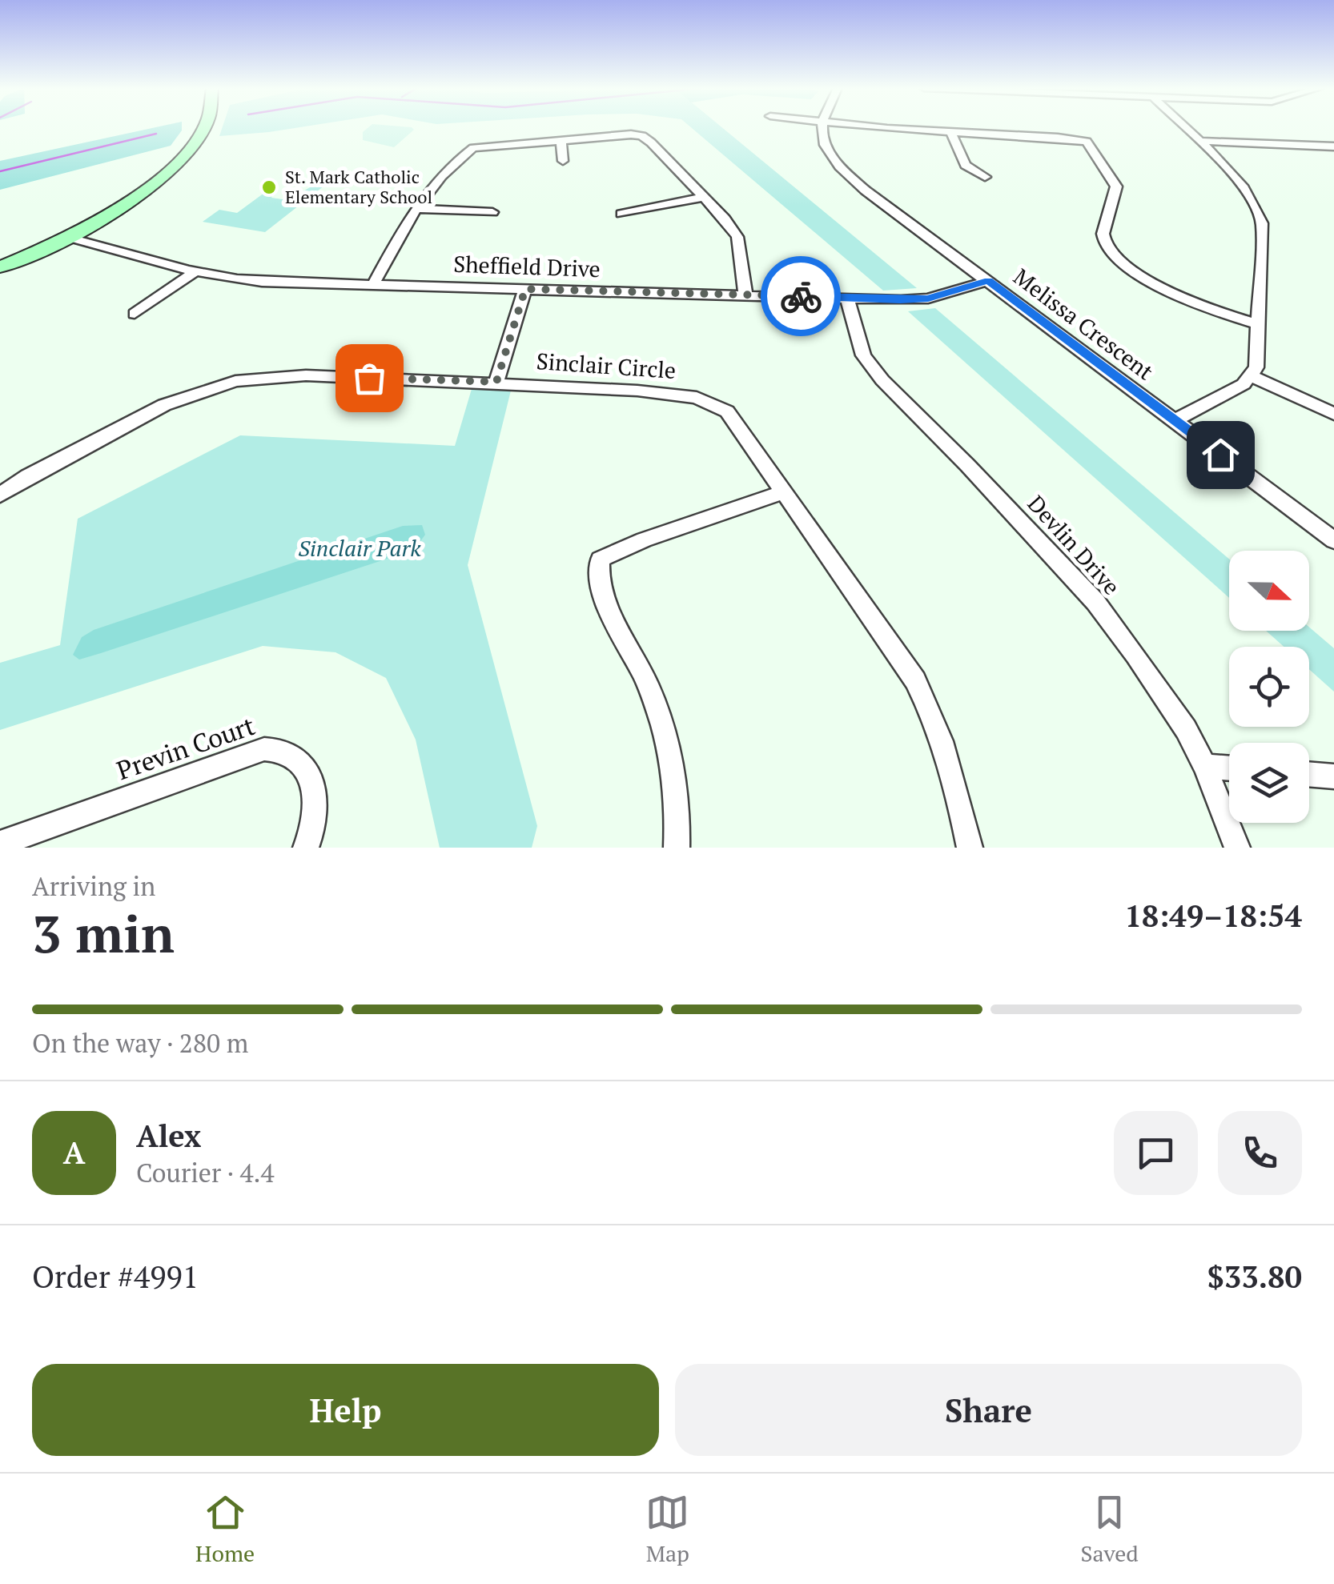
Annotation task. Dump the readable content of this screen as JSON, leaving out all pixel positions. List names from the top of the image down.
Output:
{
  "streets": {
    "street": [
      "Sheffield Drive",
      "Melissa Crescent",
      "Sinclair Circle",
      "Devlin Drive",
      "Previn Court"
    ]
  },
  "crossings": [
    ["Sheffield Drive", "Melissa Crescent"],
    ["Sheffield Drive", "Devlin Drive"]
  ],
  "parks": ["Sinclair Park"],
  "places": ["St. Mark Catholic Elementary School"],
  "north": "right",
  "page": {
    "heading": ["3 min", "Arriving in", "18:49–18:54"],
    "panel": [
      "Alex",
      "Courier · 4.4",
      "Order #4991",
      "$33.80"
    ],
    "bar": "On the way · 280 m",
    "round": "A",
    "buttons": ["Help", "Share"],
    "tabs": ["Home", "Map", "Saved"]
  }
}
